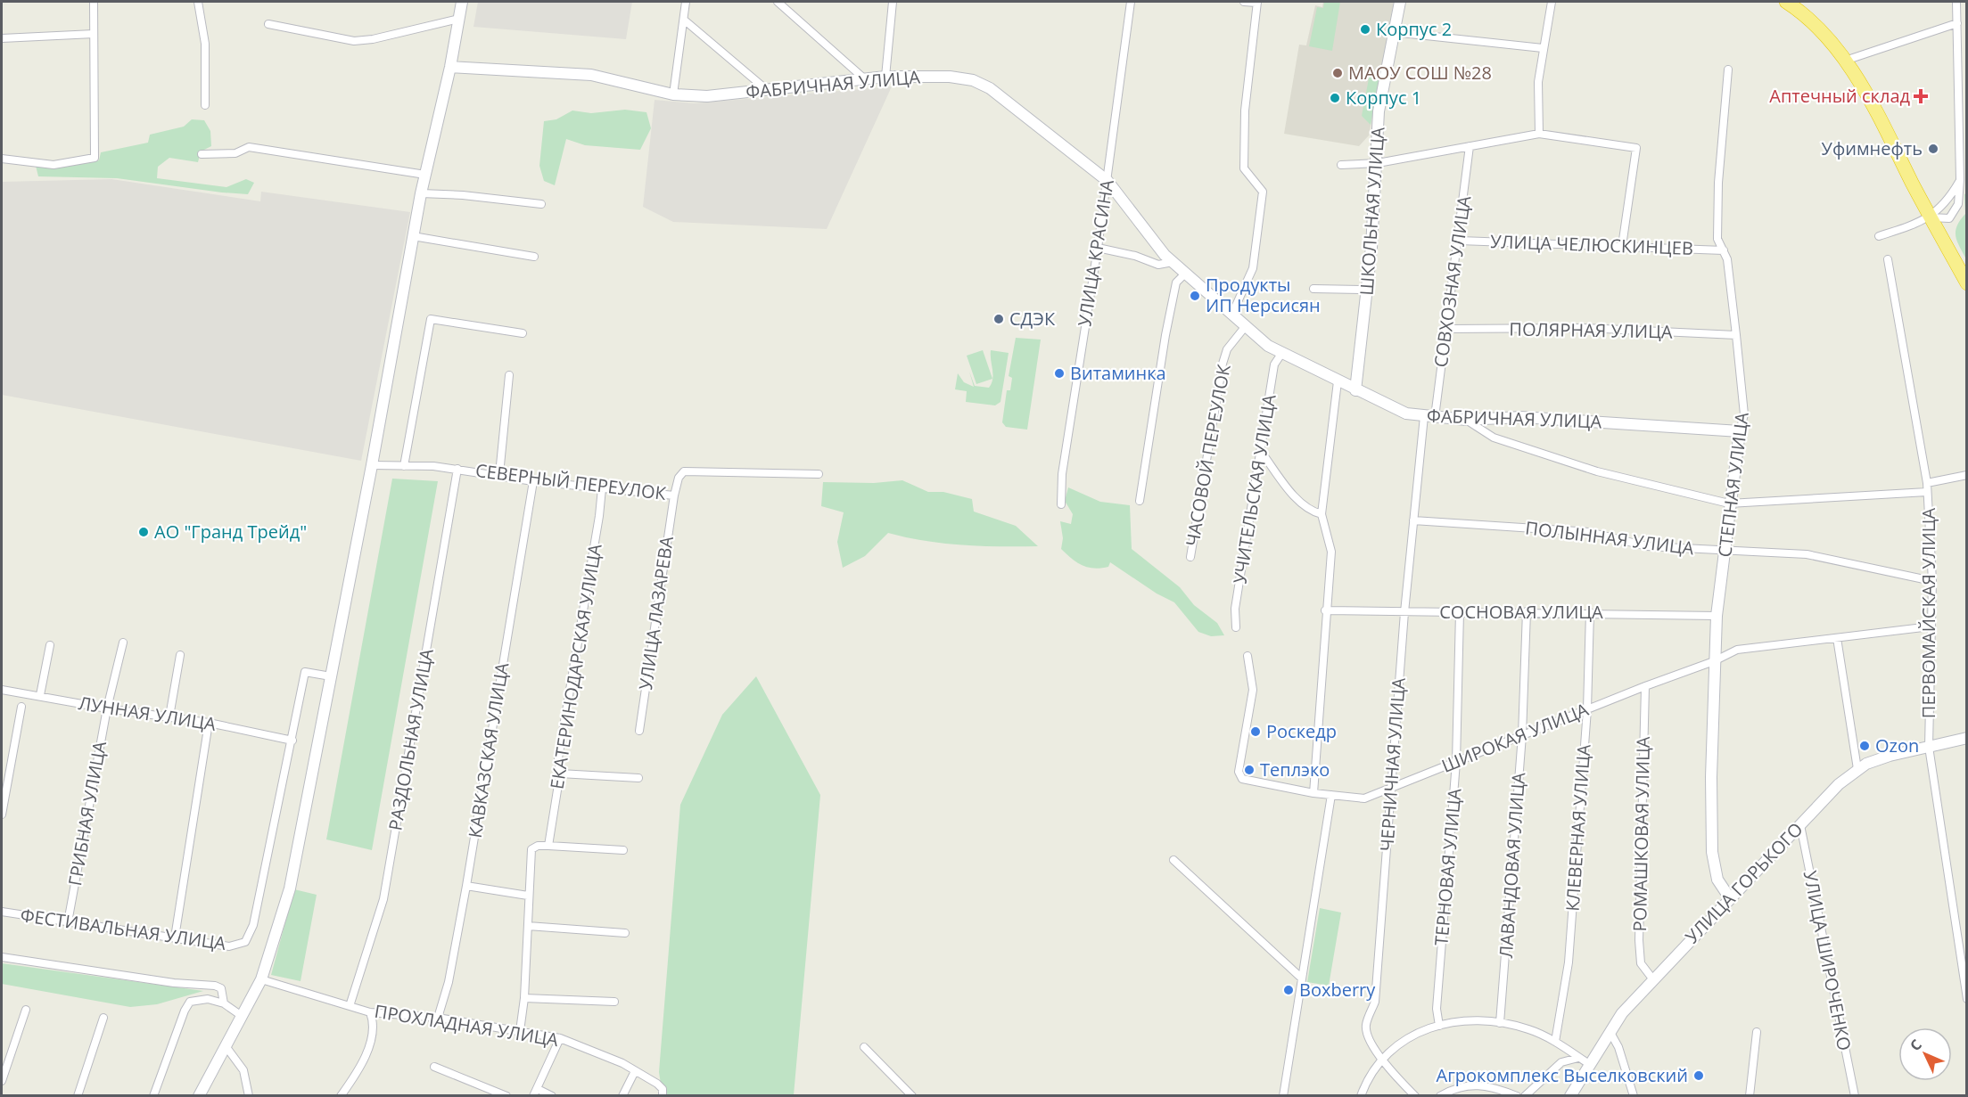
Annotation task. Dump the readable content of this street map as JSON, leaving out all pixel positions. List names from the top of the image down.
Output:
{
  "streets": {
    "street": [
      "ФАБРИЧНАЯ УЛИЦА",
      "ШКОЛЬНАЯ УЛИЦА",
      "УЛИЦА ЧЕЛЮСКИНЦЕВ",
      "УЛИЦА КРАСИНА",
      "СОВХОЗНАЯ УЛИЦА",
      "ПОЛЯРНАЯ УЛИЦА",
      "ЧАСОВОЙ ПЕРЕУЛОК",
      "СЕВЕРНЫЙ ПЕРЕУЛОК",
      "СТЕПНАЯ УЛИЦА",
      "УЧИТЕЛЬСКАЯ УЛИЦА",
      "ПОЛЫННАЯ УЛИЦА",
      "СОСНОВАЯ УЛИЦА",
      "УЛИЦА ЛАЗАРЕВА",
      "ПЕРВОМАЙСКАЯ УЛИЦА",
      "ЕКАТЕРИНОДАРСКАЯ УЛИЦА",
      "ЛУННАЯ УЛИЦА",
      "ШИРОКАЯ УЛИЦА",
      "РАЗДОЛЬНАЯ УЛИЦА",
      "КАВКАЗСКАЯ УЛИЦА",
      "ЧЕРНИЧНАЯ УЛИЦА",
      "ГРИБНАЯ УЛИЦА",
      "КЛЕВЕРНАЯ УЛИЦА",
      "РОМАШКОВАЯ УЛИЦА",
      "ЛАВАНДОВАЯ УЛИЦА",
      "ТЕРНОВАЯ УЛИЦА",
      "УЛИЦА ГОРЬКОГО",
      "ФЕСТИВАЛЬНАЯ УЛИЦА",
      "УЛИЦА ШИРОЧЕНКО",
      "ПРОХЛАДНАЯ УЛИЦА"
    ]
  },
  "crossings": [
    ["ФАБРИЧНАЯ УЛИЦА", "ШКОЛЬНАЯ УЛИЦА"],
    ["ФАБРИЧНАЯ УЛИЦА", "УЛИЦА КРАСИНА"],
    ["ФАБРИЧНАЯ УЛИЦА", "СОВХОЗНАЯ УЛИЦА"],
    ["ФАБРИЧНАЯ УЛИЦА", "ЧАСОВОЙ ПЕРЕУЛОК"],
    ["ФАБРИЧНАЯ УЛИЦА", "СТЕПНАЯ УЛИЦА"],
    ["ФАБРИЧНАЯ УЛИЦА", "УЧИТЕЛЬСКАЯ УЛИЦА"],
    ["ФАБРИЧНАЯ УЛИЦА", "ЧЕРНИЧНАЯ УЛИЦА"],
    ["УЛИЦА ЧЕЛЮСКИНЦЕВ", "СОВХОЗНАЯ УЛИЦА"],
    ["УЛИЦА ЧЕЛЮСКИНЦЕВ", "СТЕПНАЯ УЛИЦА"],
    ["СОВХОЗНАЯ УЛИЦА", "ПОЛЯРНАЯ УЛИЦА"],
    ["СОВХОЗНАЯ УЛИЦА", "ЧЕРНИЧНАЯ УЛИЦА"],
    ["ПОЛЯРНАЯ УЛИЦА", "СТЕПНАЯ УЛИЦА"],
    ["СЕВЕРНЫЙ ПЕРЕУЛОК", "УЛИЦА ЛАЗАРЕВА"],
    ["СЕВЕРНЫЙ ПЕРЕУЛОК", "ЕКАТЕРИНОДАРСКАЯ УЛИЦА"],
    ["СЕВЕРНЫЙ ПЕРЕУЛОК", "РАЗДОЛЬНАЯ УЛИЦА"],
    ["СЕВЕРНЫЙ ПЕРЕУЛОК", "КАВКАЗСКАЯ УЛИЦА"],
    ["СТЕПНАЯ УЛИЦА", "ПОЛЫННАЯ УЛИЦА"],
    ["СТЕПНАЯ УЛИЦА", "СОСНОВАЯ УЛИЦА"],
    ["СТЕПНАЯ УЛИЦА", "ШИРОКАЯ УЛИЦА"],
    ["СТЕПНАЯ УЛИЦА", "УЛИЦА ГОРЬКОГО"],
    ["ПОЛЫННАЯ УЛИЦА", "ПЕРВОМАЙСКАЯ УЛИЦА"],
    ["ПОЛЫННАЯ УЛИЦА", "ЧЕРНИЧНАЯ УЛИЦА"],
    ["СОСНОВАЯ УЛИЦА", "ЧЕРНИЧНАЯ УЛИЦА"],
    ["СОСНОВАЯ УЛИЦА", "КЛЕВЕРНАЯ УЛИЦА"],
    ["СОСНОВАЯ УЛИЦА", "ЛАВАНДОВАЯ УЛИЦА"],
    ["СОСНОВАЯ УЛИЦА", "ТЕРНОВАЯ УЛИЦА"],
    ["ПЕРВОМАЙСКАЯ УЛИЦА", "ШИРОКАЯ УЛИЦА"],
    ["ПЕРВОМАЙСКАЯ УЛИЦА", "УЛИЦА ГОРЬКОГО"],
    ["ЛУННАЯ УЛИЦА", "ГРИБНАЯ УЛИЦА"],
    ["ЛУННАЯ УЛИЦА", "ФЕСТИВАЛЬНАЯ УЛИЦА"],
    ["ШИРОКАЯ УЛИЦА", "ЧЕРНИЧНАЯ УЛИЦА"],
    ["ШИРОКАЯ УЛИЦА", "КЛЕВЕРНАЯ УЛИЦА"],
    ["ШИРОКАЯ УЛИЦА", "РОМАШКОВАЯ УЛИЦА"],
    ["ШИРОКАЯ УЛИЦА", "ЛАВАНДОВАЯ УЛИЦА"],
    ["ШИРОКАЯ УЛИЦА", "ТЕРНОВАЯ УЛИЦА"],
    ["РАЗДОЛЬНАЯ УЛИЦА", "ПРОХЛАДНАЯ УЛИЦА"],
    ["КАВКАЗСКАЯ УЛИЦА", "ПРОХЛАДНАЯ УЛИЦА"],
    ["ГРИБНАЯ УЛИЦА", "ФЕСТИВАЛЬНАЯ УЛИЦА"],
    ["РОМАШКОВАЯ УЛИЦА", "УЛИЦА ГОРЬКОГО"],
    ["УЛИЦА ГОРЬКОГО", "УЛИЦА ШИРОЧЕНКО"]
  ],
  "places": {
    "other": [
      "Корпус 2",
      "МАОУ СОШ №28",
      "Корпус 1",
      "Уфимнефть",
      "Продукты ИП Нерсисян",
      "СДЭК",
      "Витаминка",
      "АО \"Гранд Трейд\"",
      "Роскедр",
      "Ozon",
      "Теплэко",
      "Boxberry",
      "Агрокомплекс Выселковский"
    ],
    "health": ["Аптечный склад"]
  },
  "north": "top left"
}
